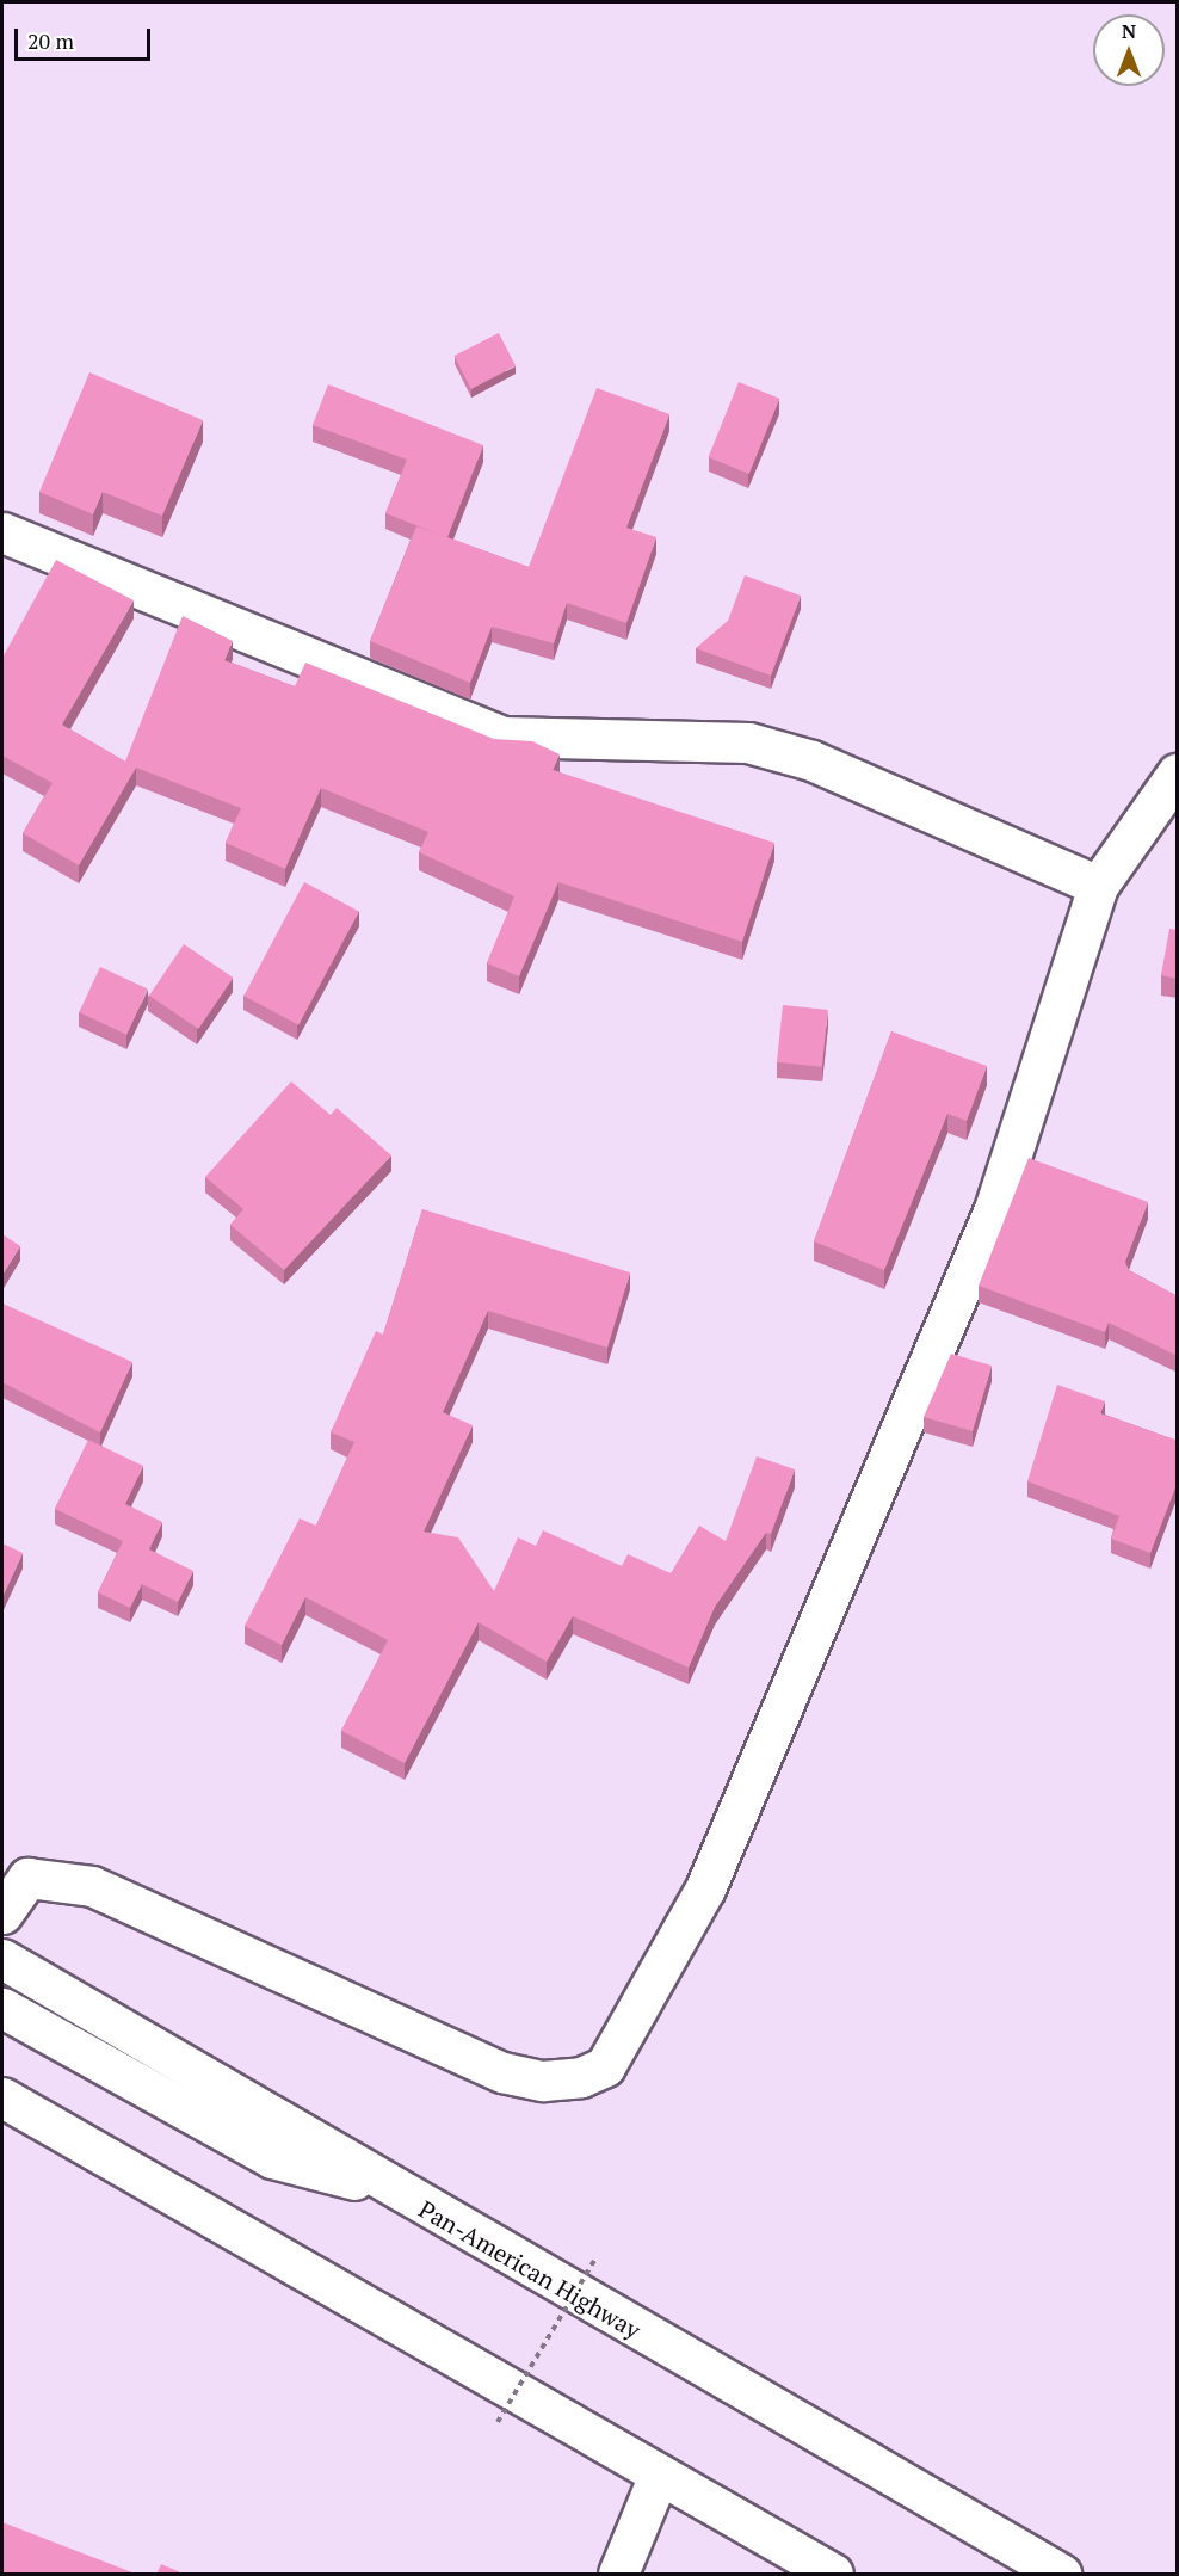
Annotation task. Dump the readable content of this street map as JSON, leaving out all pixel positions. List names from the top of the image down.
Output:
{
  "streets": {
    "main road": ["Pan-American Highway"]
  },
  "scale_bar": "20 m",
  "north": "top"
}
